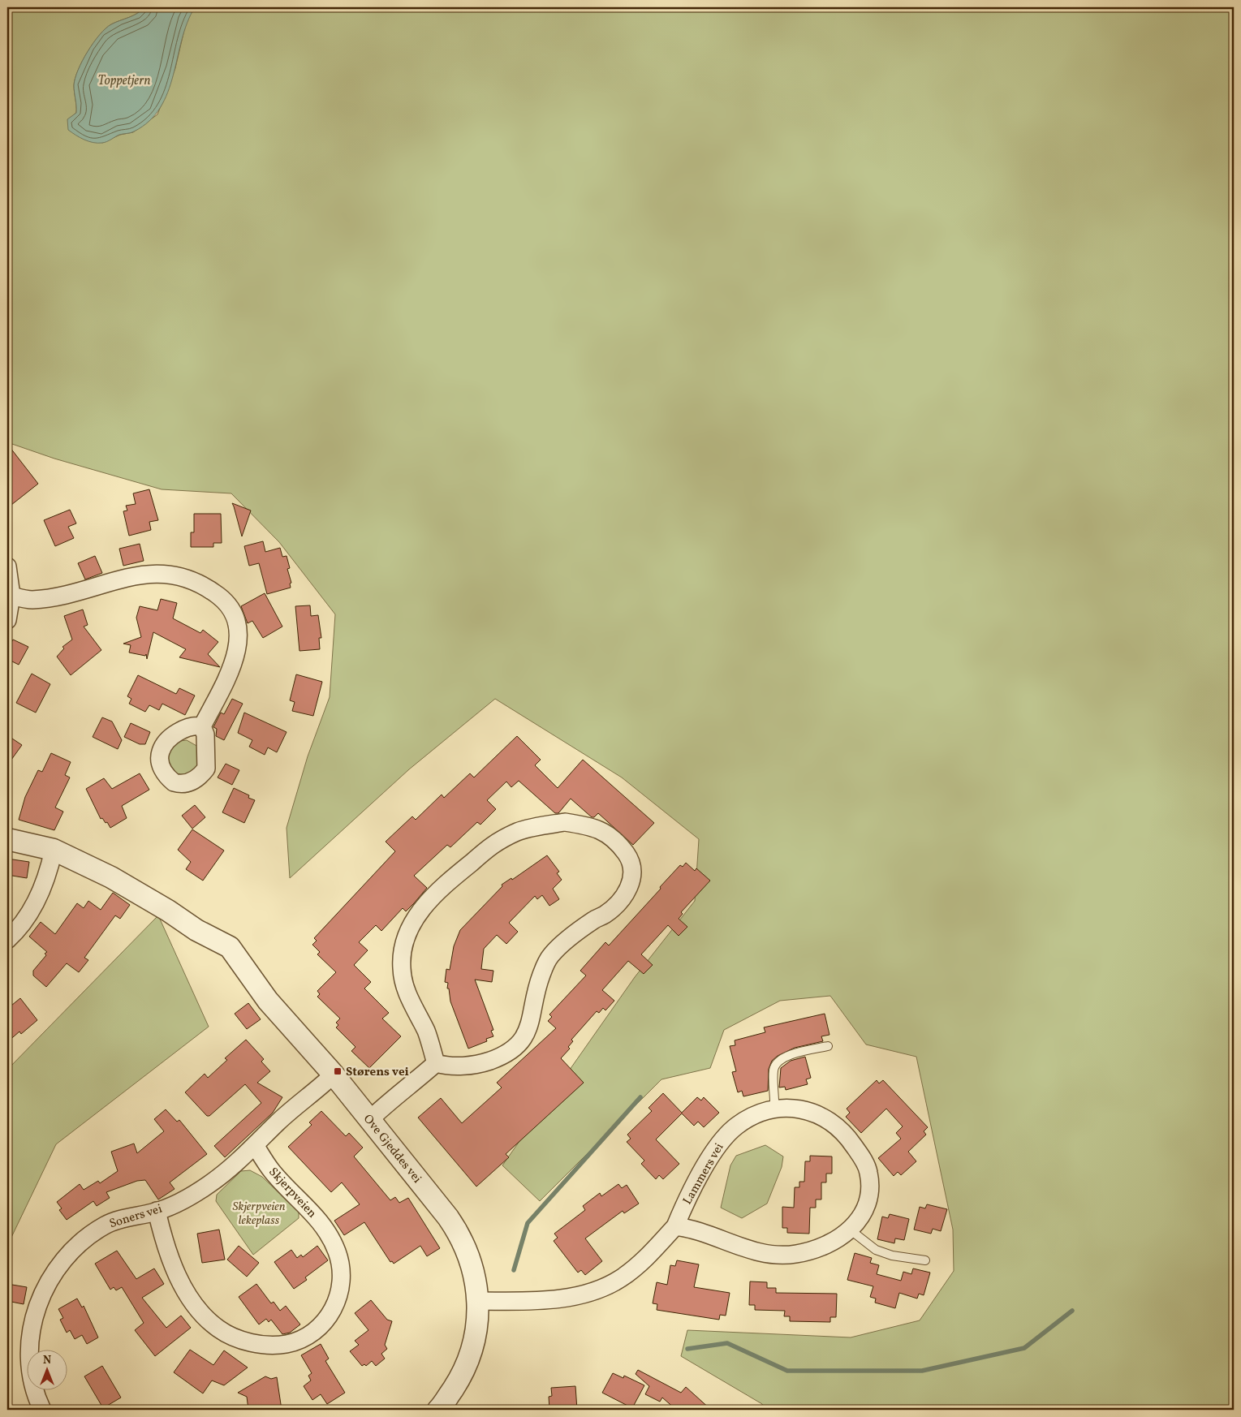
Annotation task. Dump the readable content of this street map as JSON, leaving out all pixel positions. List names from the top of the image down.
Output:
{
  "streets": {
    "street": [
      "Ove Gjeddes vei",
      "Lammers vei",
      "Skjerpveien",
      "Soners vei"
    ]
  },
  "crossings": [
    ["Ove Gjeddes vei", "Lammers vei"],
    ["Ove Gjeddes vei", "Soners vei"],
    ["Skjerpveien", "Soners vei"]
  ],
  "water": ["Toppetjern"],
  "parks": ["Skjerpveien lekeplass"],
  "places": {
    "transit": ["Størens vei"]
  },
  "north": "top"
}
